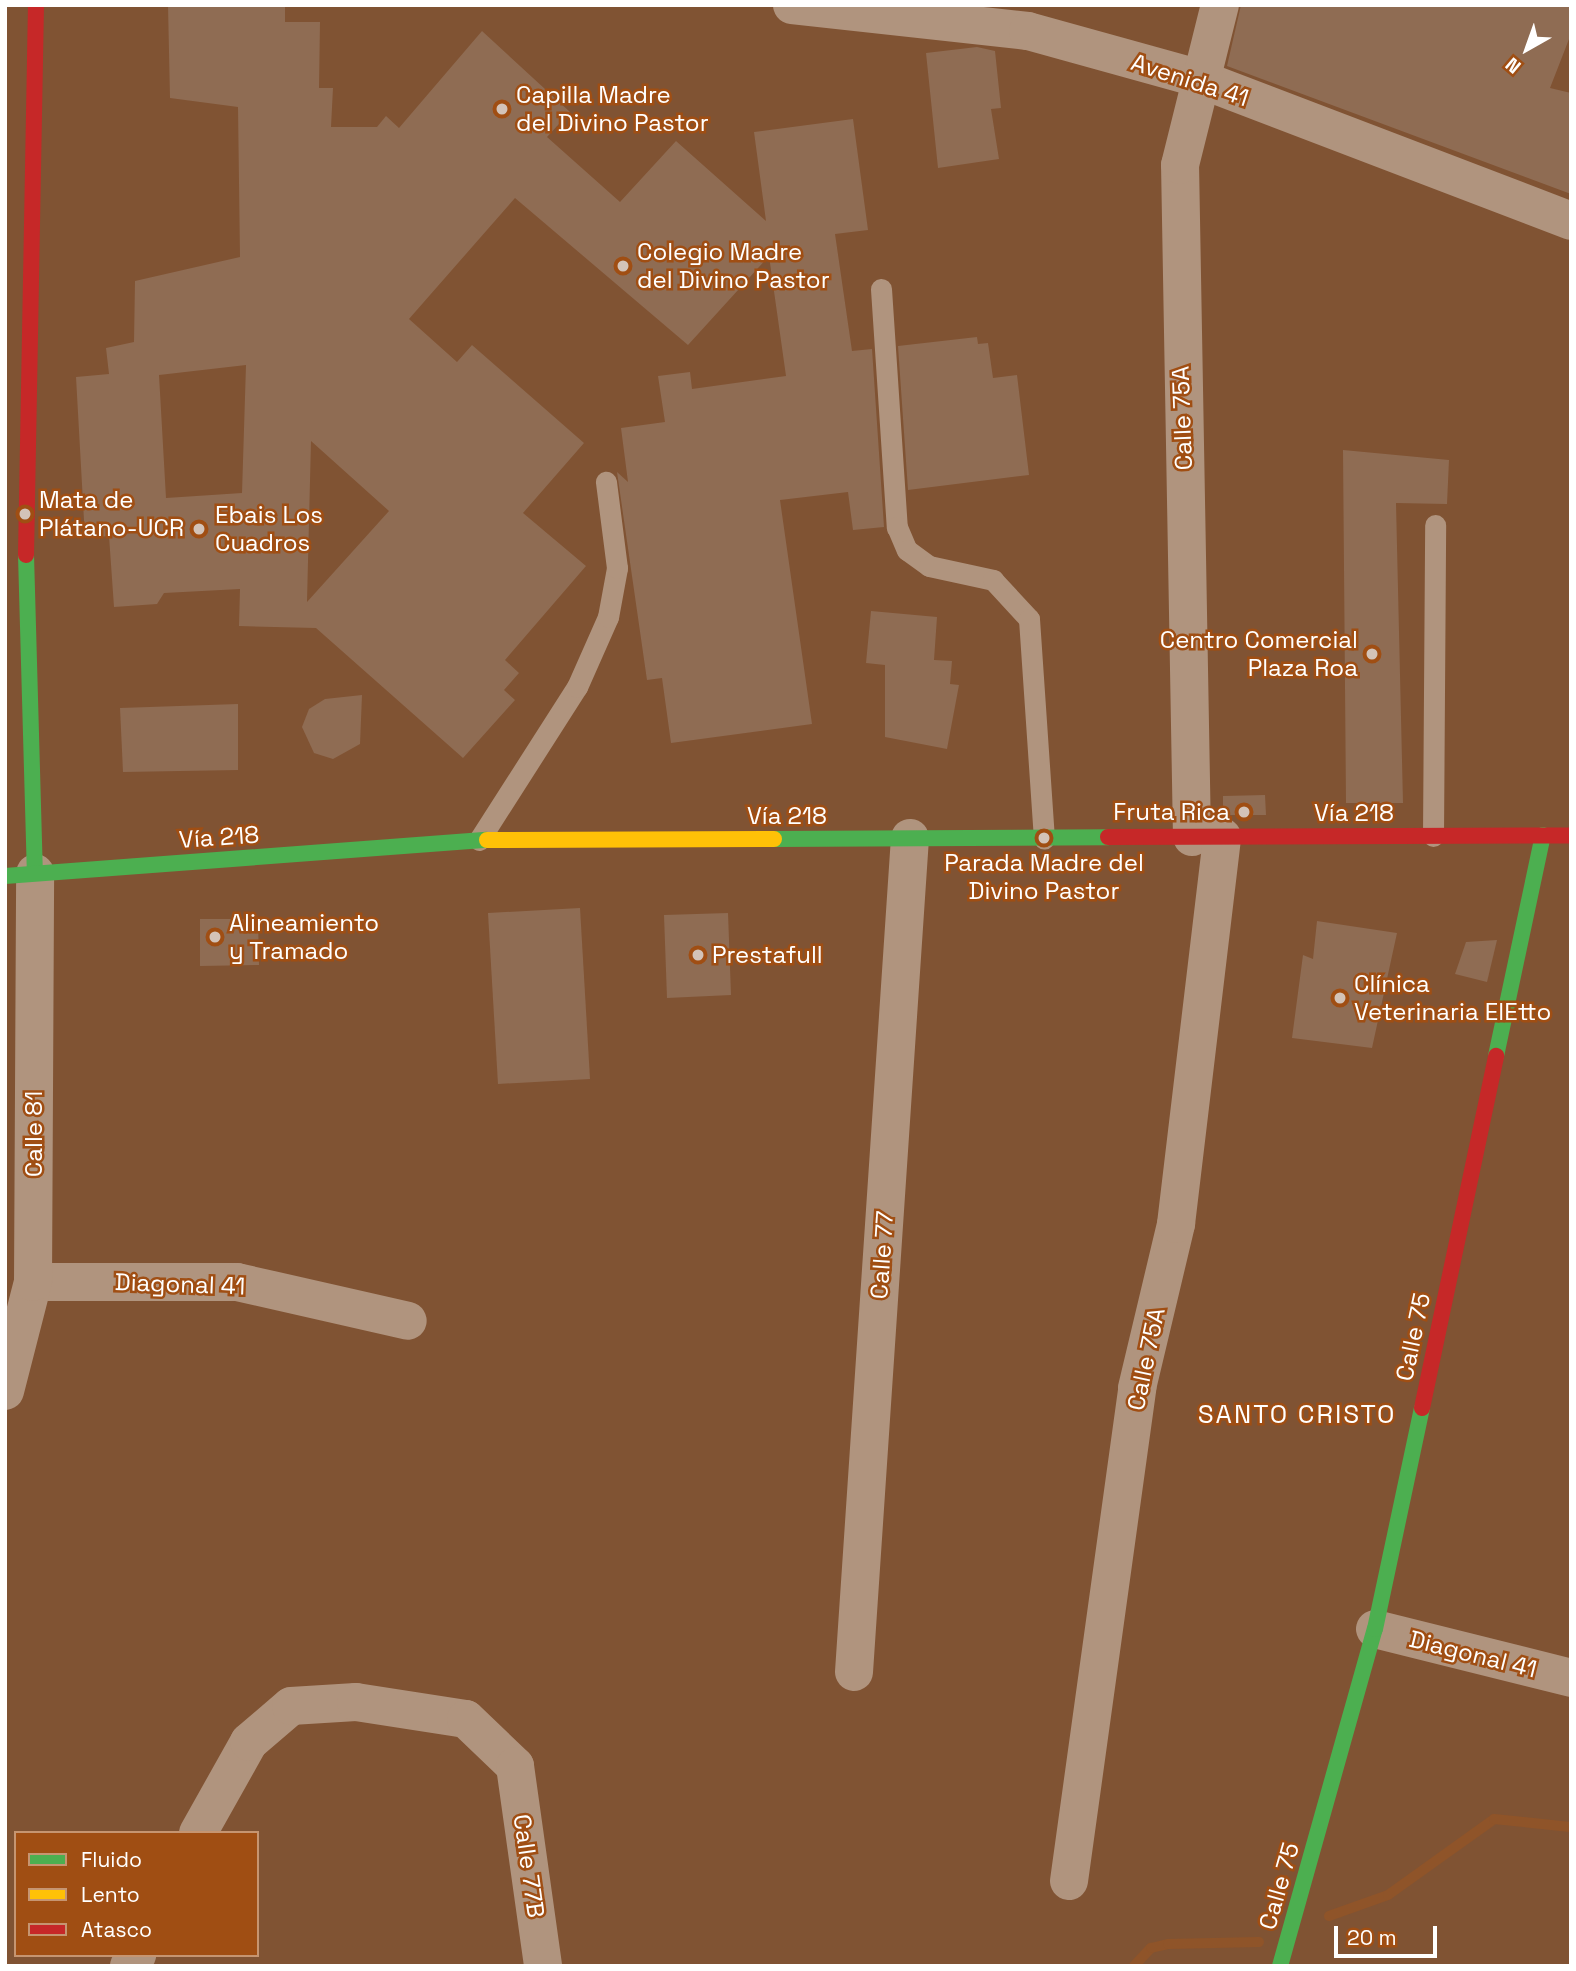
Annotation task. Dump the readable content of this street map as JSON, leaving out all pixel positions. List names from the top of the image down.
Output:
{
  "streets": {
    "main road": ["Vía 218", "Calle 75"],
    "street": [
      "Avenida 41",
      "Calle 75A",
      "Calle 81",
      "Calle 77",
      "Diagonal 41",
      "Calle 77B"
    ]
  },
  "crossings": [
    ["Avenida 41", "Calle 75A"],
    ["Calle 75A", "Vía 218"],
    ["Vía 218", "Calle 81"],
    ["Vía 218", "Calle 77"],
    ["Vía 218", "Calle 75"],
    ["Calle 81", "Diagonal 41"],
    ["Diagonal 41", "Calle 75"]
  ],
  "districts": ["SANTO CRISTO"],
  "places": [
    "Capilla Madre del Divino Pastor",
    "Colegio Madre del Divino Pastor",
    "Mata de Plátano-UCR",
    "Ebais Los Cuadros",
    "Centro Comercial Plaza Roa",
    "Fruta Rica",
    "Parada Madre del Divino Pastor",
    "Alineamiento y Tramado",
    "Prestafull",
    "Clínica Veterinaria ElEtto"
  ],
  "legend": ["Fluido", "Lento", "Atasco"],
  "scale_bar": "20 m",
  "north": "bottom left"
}
